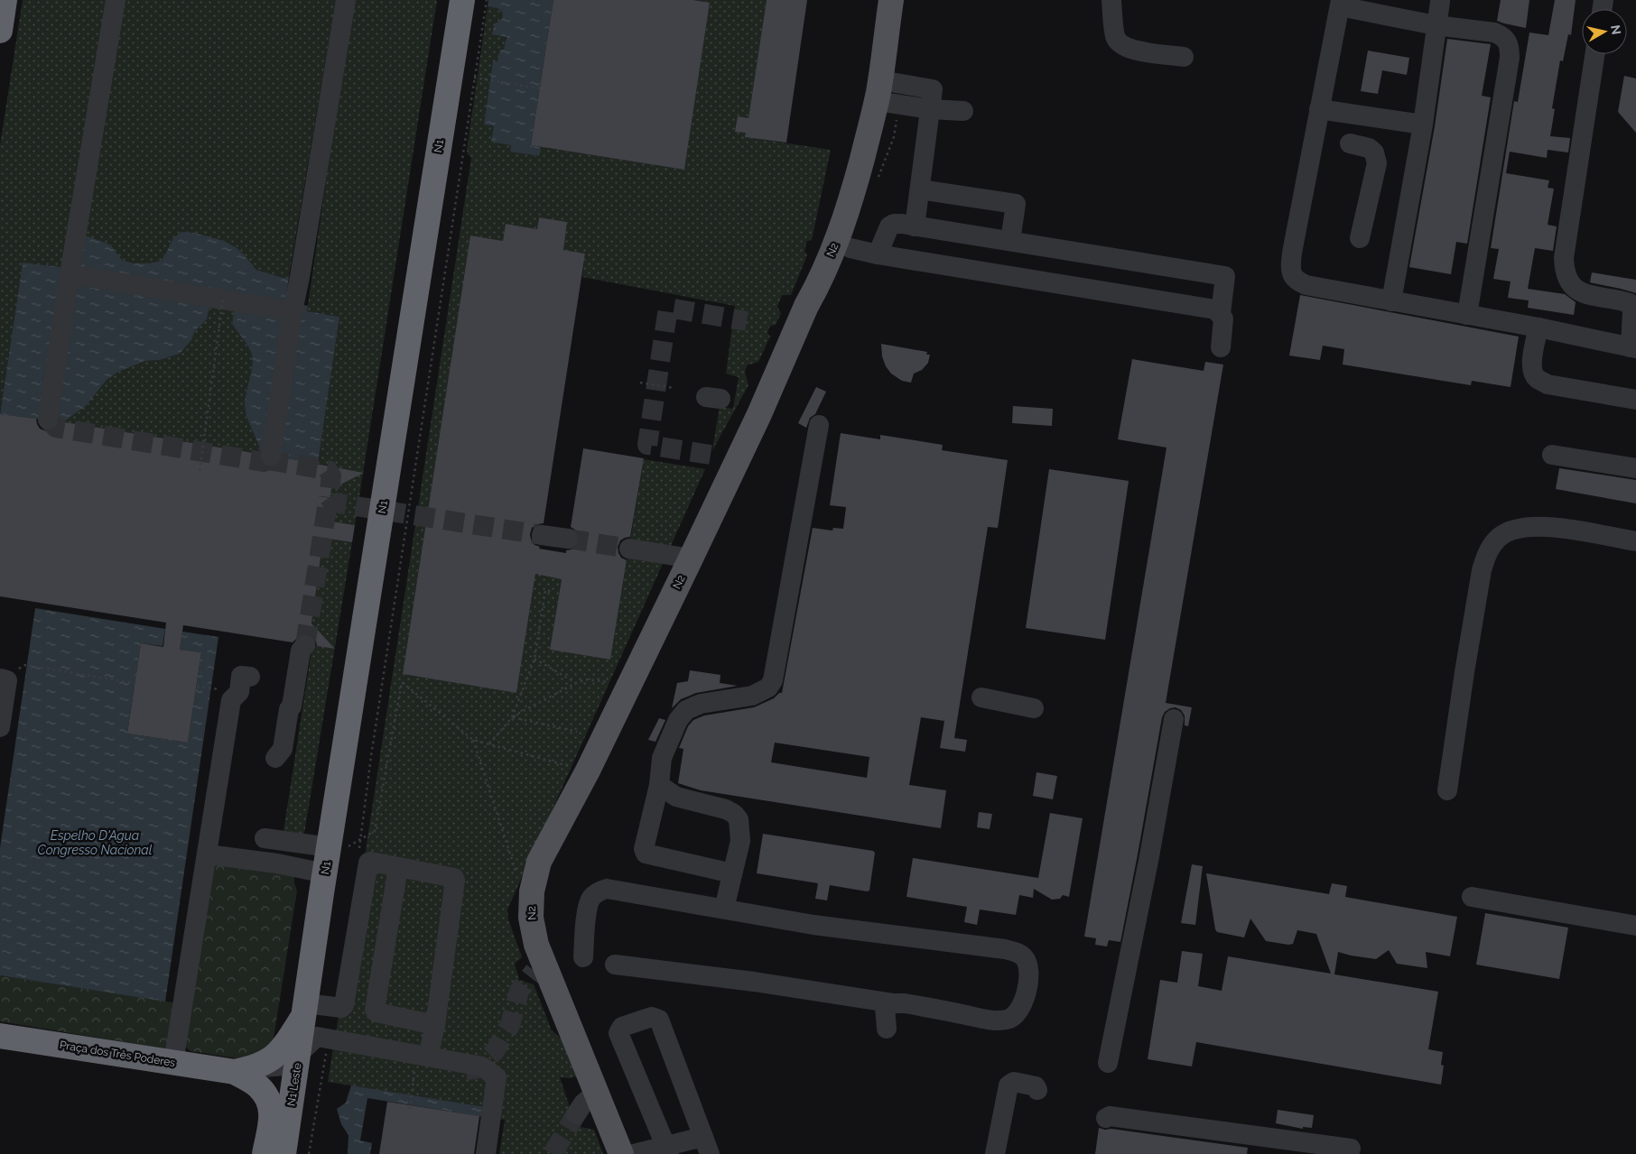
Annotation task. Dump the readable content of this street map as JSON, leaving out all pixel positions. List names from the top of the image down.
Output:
{
  "streets": {
    "highway": ["N1", "Praça dos Três Poderes", "N1 Leste"],
    "main road": ["N2"]
  },
  "crossings": [
    ["N1", "N1 Leste"],
    ["Praça dos Três Poderes", "N1 Leste"]
  ],
  "water": ["Espelho D'Agua Congresso Nacional"],
  "north": "right"
}
